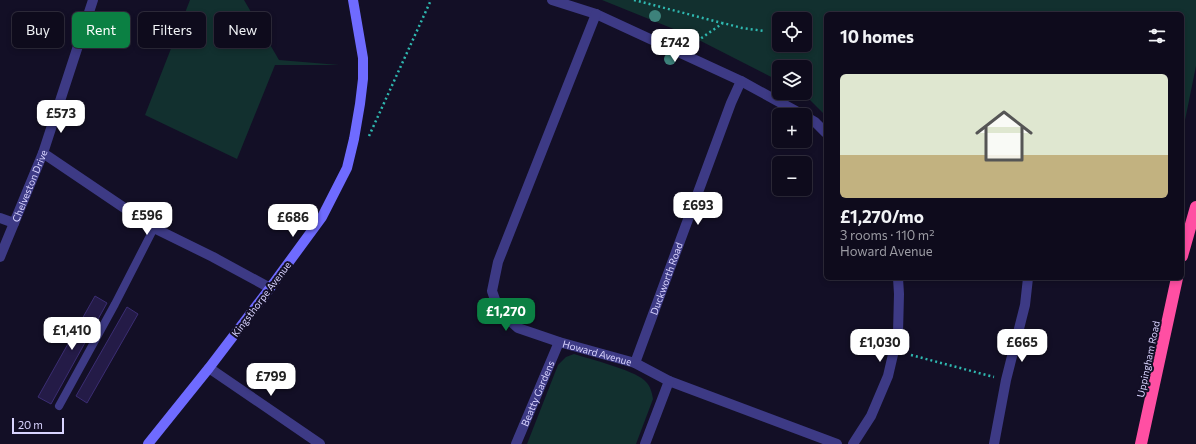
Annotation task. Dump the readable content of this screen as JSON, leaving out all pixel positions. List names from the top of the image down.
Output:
{
  "streets": {
    "highway": ["Uppingham Road"],
    "street": [
      "Chelveston Drive",
      "Duckworth Road",
      "Kingsthorpe Avenue",
      "Howard Avenue",
      "Beatty Gardens"
    ]
  },
  "crossings": [
    ["Duckworth Road", "Howard Avenue"],
    ["Howard Avenue", "Beatty Gardens"]
  ],
  "scale_bar": "20 m",
  "page": {
    "map_buttons": ["+", "−"],
    "chip": [
      "Buy",
      "Rent",
      "Filters",
      "New"
    ],
    "heading": "10 homes",
    "price": [
      "£742",
      "£573",
      "£693",
      "£596",
      "£686",
      "£1,270",
      "£1,410",
      "£1,030",
      "£665",
      "£799"
    ],
    "list": [
      {
        "name": "£1,270/mo",
        "note": "3 rooms · 110 m² · Howard Avenue"
      }
    ],
    "scale": "20 m"
  }
}
